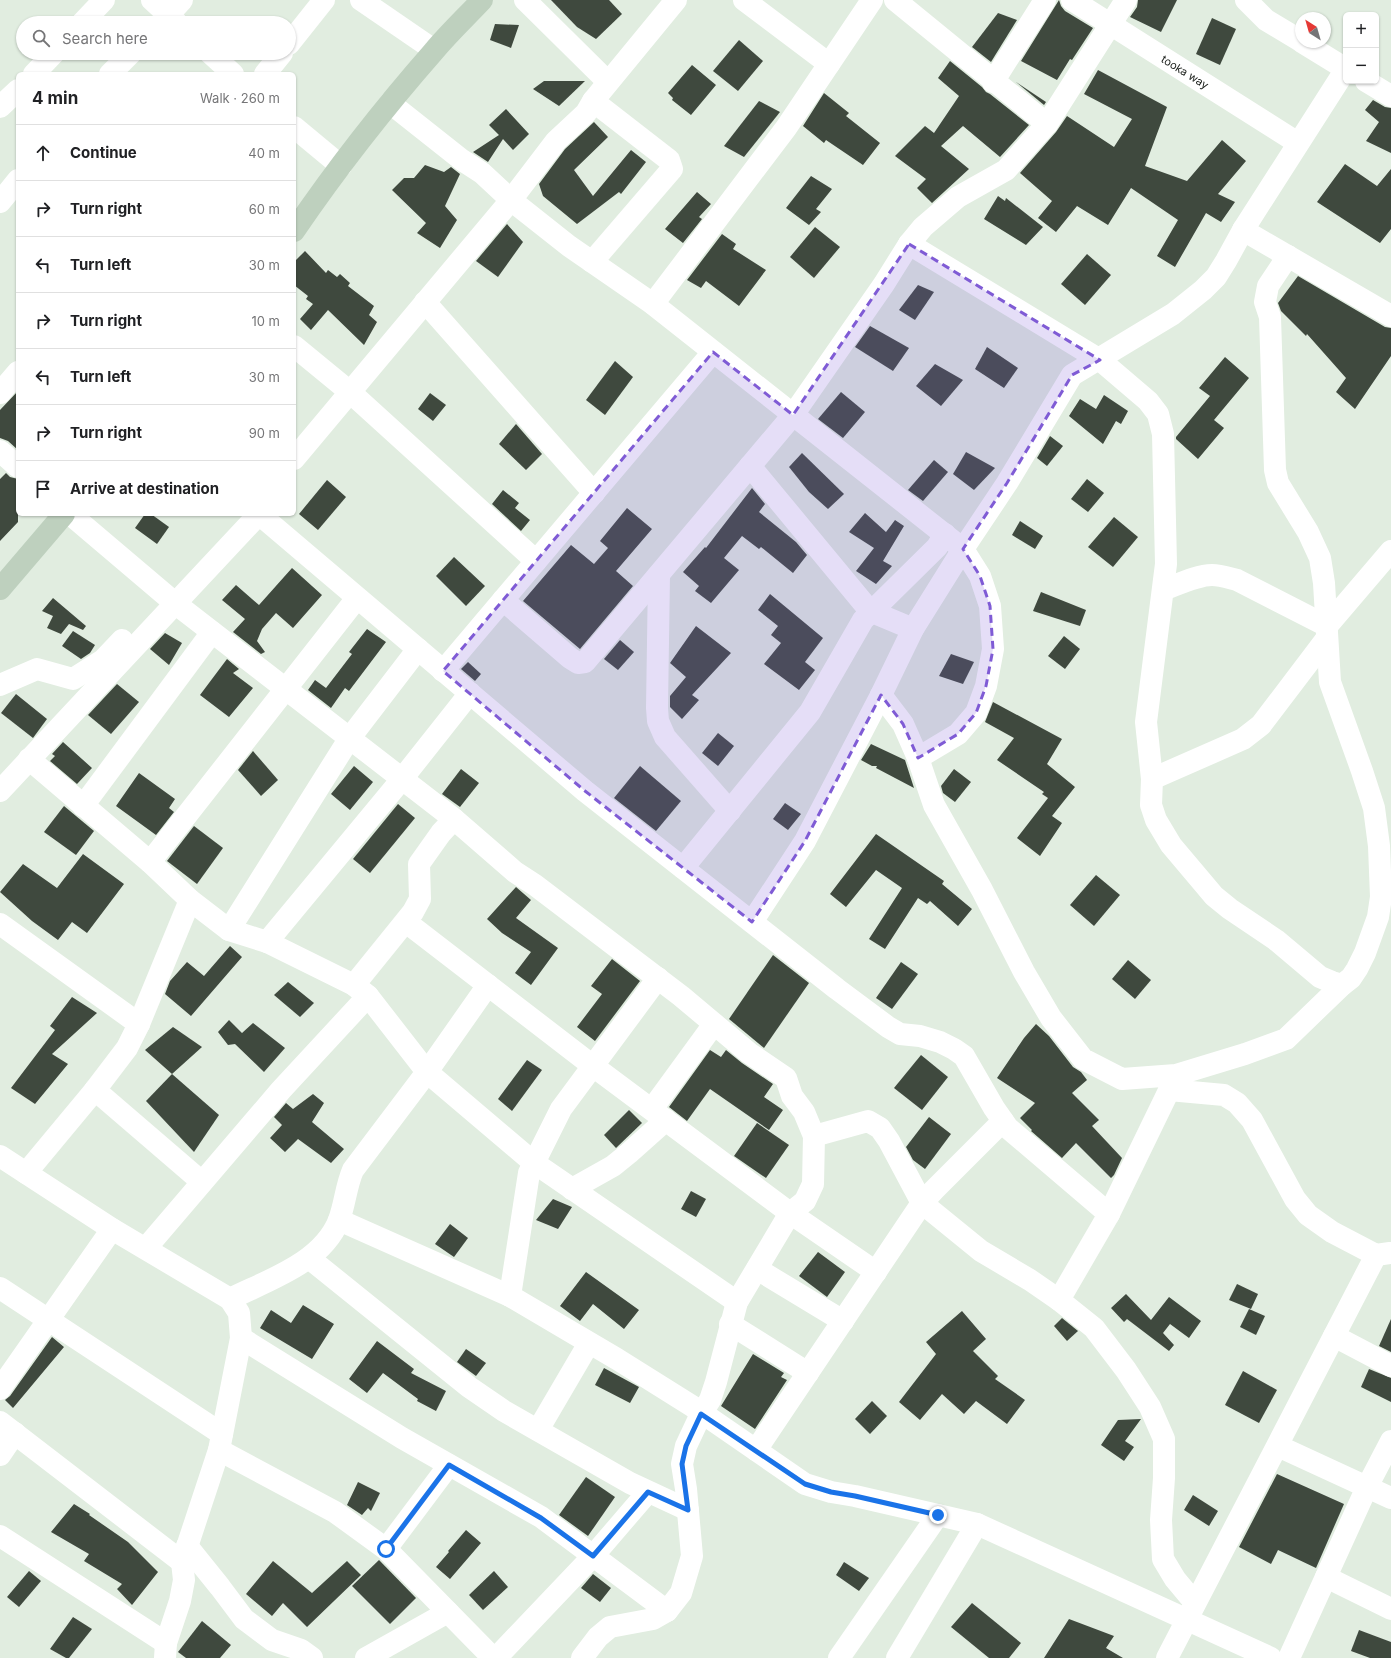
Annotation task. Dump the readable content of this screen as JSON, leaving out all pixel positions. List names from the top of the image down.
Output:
{
  "streets": {
    "street": ["tooka way"]
  },
  "north": "top left",
  "page": {
    "map_buttons": ["+", "−"],
    "search": "Search here",
    "heading": ["4 min", "Walk · 260 m"],
    "list": [
      ["Continue", "40 m"],
      ["Turn right", "60 m"],
      ["Turn left", "30 m"],
      ["Turn right", "10 m"],
      ["Turn left", "30 m"],
      ["Turn right", "90 m"],
      "Arrive at destination"
    ]
  }
}
